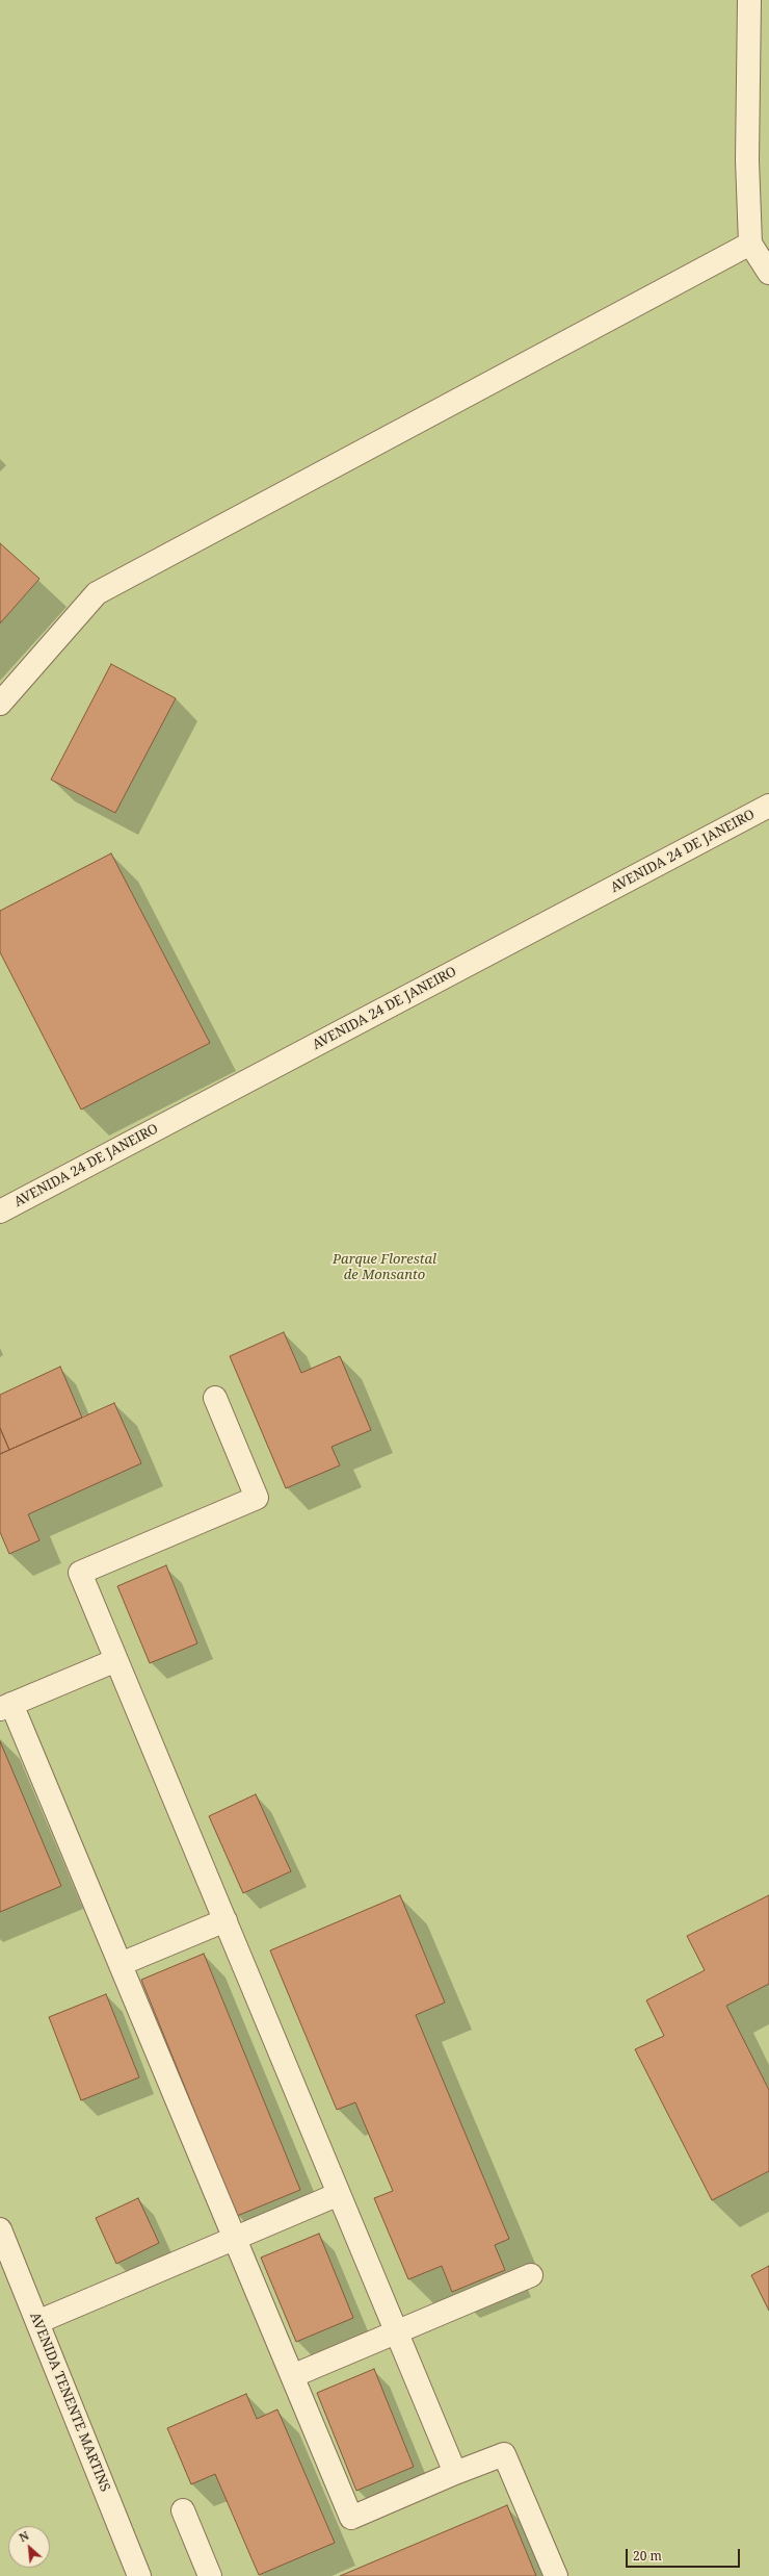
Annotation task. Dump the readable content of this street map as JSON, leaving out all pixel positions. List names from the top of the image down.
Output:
{
  "streets": {
    "street": ["AVENIDA 24 DE JANEIRO", "AVENIDA TENENTE MARTINS"]
  },
  "parks": ["Parque Florestal de Monsanto"],
  "scale_bar": "20 m",
  "north": "top left"
}
